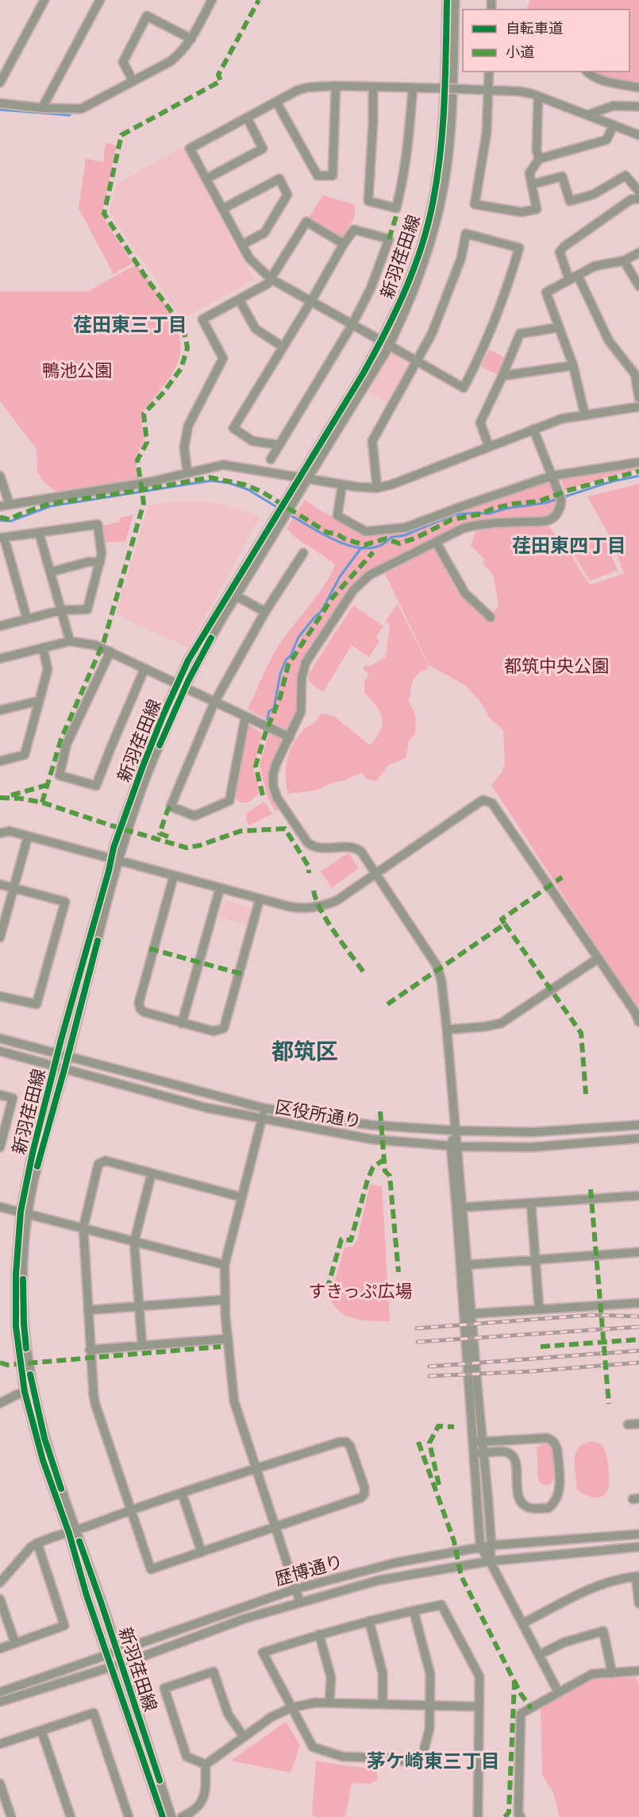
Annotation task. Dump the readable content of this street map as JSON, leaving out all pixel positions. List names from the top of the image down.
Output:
{
  "streets": {
    "street": ["新羽荏田線", "区役所通り", "歴博通り"]
  },
  "crossings": [
    ["新羽荏田線", "区役所通り"],
    ["新羽荏田線", "歴博通り"]
  ],
  "districts": [
    "荏田東三丁目",
    "荏田東四丁目",
    "都筑区",
    "茅ケ崎東三丁目"
  ],
  "parks": ["鴨池公園", "都筑中央公園", "すきっぷ広場"],
  "legend": ["自転車道", "小道"]
}
